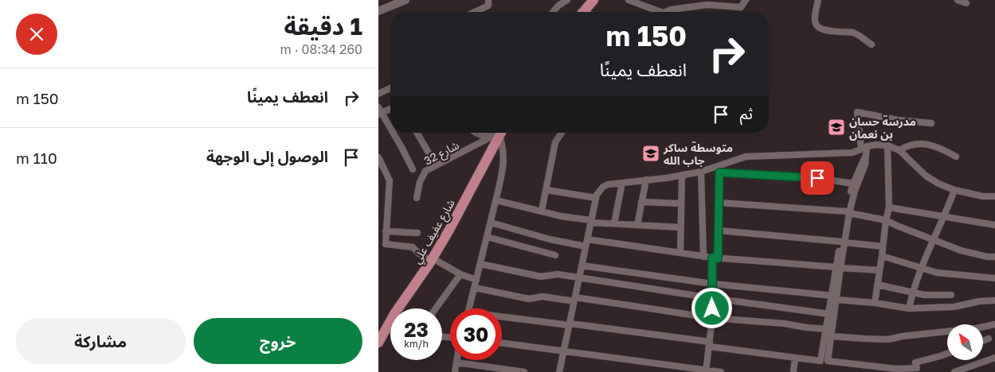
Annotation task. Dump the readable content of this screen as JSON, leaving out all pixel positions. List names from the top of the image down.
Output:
{
  "streets": {
    "main road": ["شارع عفيف علي"],
    "street": ["شارع 32"]
  },
  "crossings": [
    ["شارع 32", "شارع عفيف علي"]
  ],
  "places": {
    "school or university": ["مدرسة حسان بن نعمان", "متوسطة ساكر جاب الله"]
  },
  "north": "top left",
  "page": {
    "heading": ["1 دقيقة", "260 m · 08:34"],
    "turn": ["150 m", "انعطف يمينًا"],
    "list": [
      {
        "name": "انعطف يمينًا",
        "value": "150 m"
      },
      {
        "name": "الوصول إلى الوجهة",
        "value": "110 m"
      }
    ],
    "then": "ثم",
    "speed": "23 km/h",
    "limit": "30",
    "buttons": ["خروج", "مشاركة"]
  }
}
